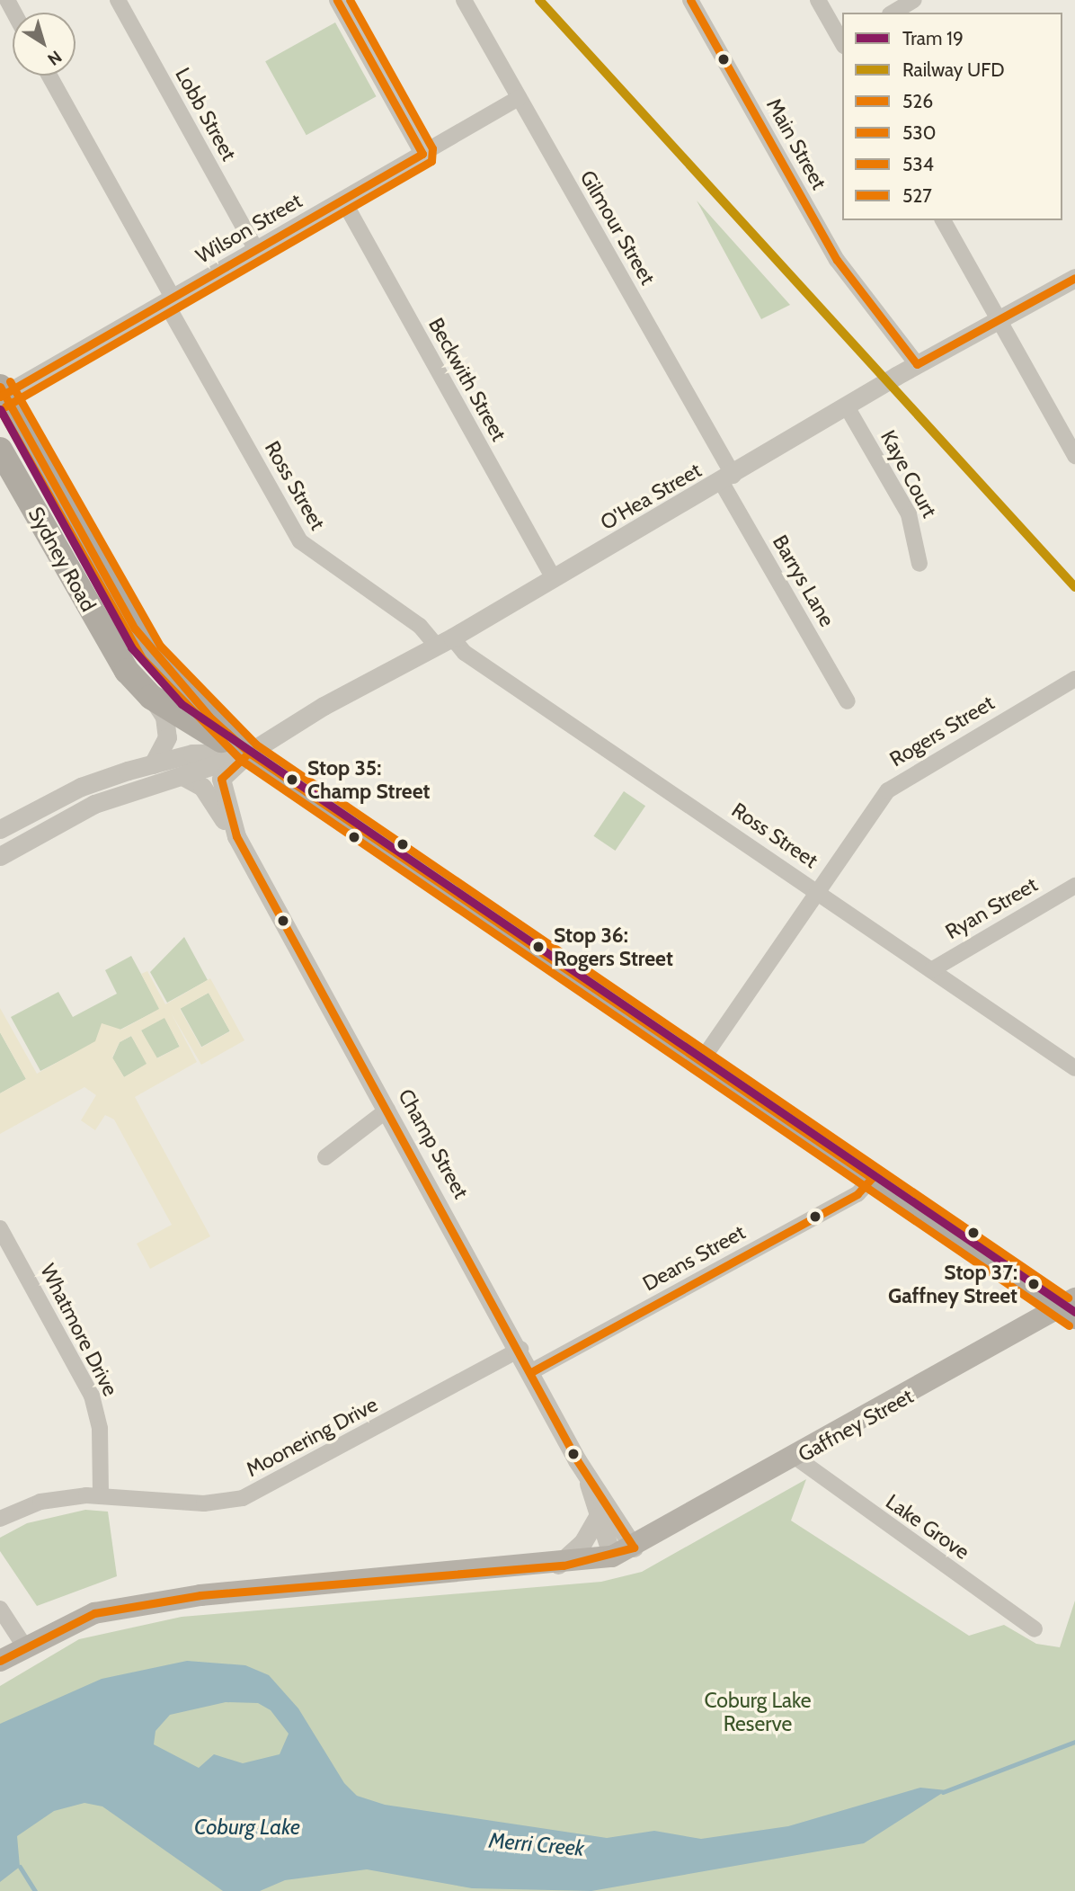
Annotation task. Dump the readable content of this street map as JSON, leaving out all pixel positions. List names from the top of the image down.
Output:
{
  "streets": {
    "highway": ["Sydney Road"],
    "main road": ["Gaffney Street"],
    "street": [
      "Lobb Street",
      "Main Street",
      "Gilmour Street",
      "Wilson Street",
      "Beckwith Street",
      "Kaye Court",
      "Ross Street",
      "O'Hea Street",
      "Barrys Lane",
      "Rogers Street",
      "Ryan Street",
      "Champ Street",
      "Deans Street",
      "Whatmore Drive",
      "Moonering Drive",
      "Lake Grove"
    ]
  },
  "crossings": [
    ["Lobb Street", "Wilson Street"],
    ["Main Street", "O'Hea Street"],
    ["Gilmour Street", "Wilson Street"],
    ["Gilmour Street", "O'Hea Street"],
    ["Gilmour Street", "Barrys Lane"],
    ["Wilson Street", "Beckwith Street"],
    ["Wilson Street", "Ross Street"],
    ["Wilson Street", "Sydney Road"],
    ["Beckwith Street", "O'Hea Street"],
    ["Kaye Court", "O'Hea Street"],
    ["Ross Street", "O'Hea Street"],
    ["Ross Street", "Rogers Street"],
    ["Ross Street", "Ryan Street"],
    ["O'Hea Street", "Sydney Road"],
    ["O'Hea Street", "Barrys Lane"],
    ["O'Hea Street", "Champ Street"],
    ["Sydney Road", "Rogers Street"],
    ["Sydney Road", "Champ Street"],
    ["Sydney Road", "Deans Street"],
    ["Sydney Road", "Gaffney Street"],
    ["Champ Street", "Deans Street"],
    ["Champ Street", "Gaffney Street"],
    ["Champ Street", "Moonering Drive"],
    ["Whatmore Drive", "Moonering Drive"],
    ["Gaffney Street", "Lake Grove"]
  ],
  "water": ["Coburg Lake", "Merri Creek"],
  "parks": ["Coburg Lake Reserve"],
  "places": ["Stop 35: Champ Street", "Stop 36: Rogers Street", "Stop 37: Gaffney Street"],
  "lines": [
    "rail line UFD",
    "transit line 526",
    "transit line 530",
    "transit line 527",
    "transit line 534",
    "tram line 19"
  ],
  "legend": [
    "Tram 19",
    "Railway UFD",
    "526",
    "530",
    "534",
    "527"
  ],
  "north": "bottom right"
}
